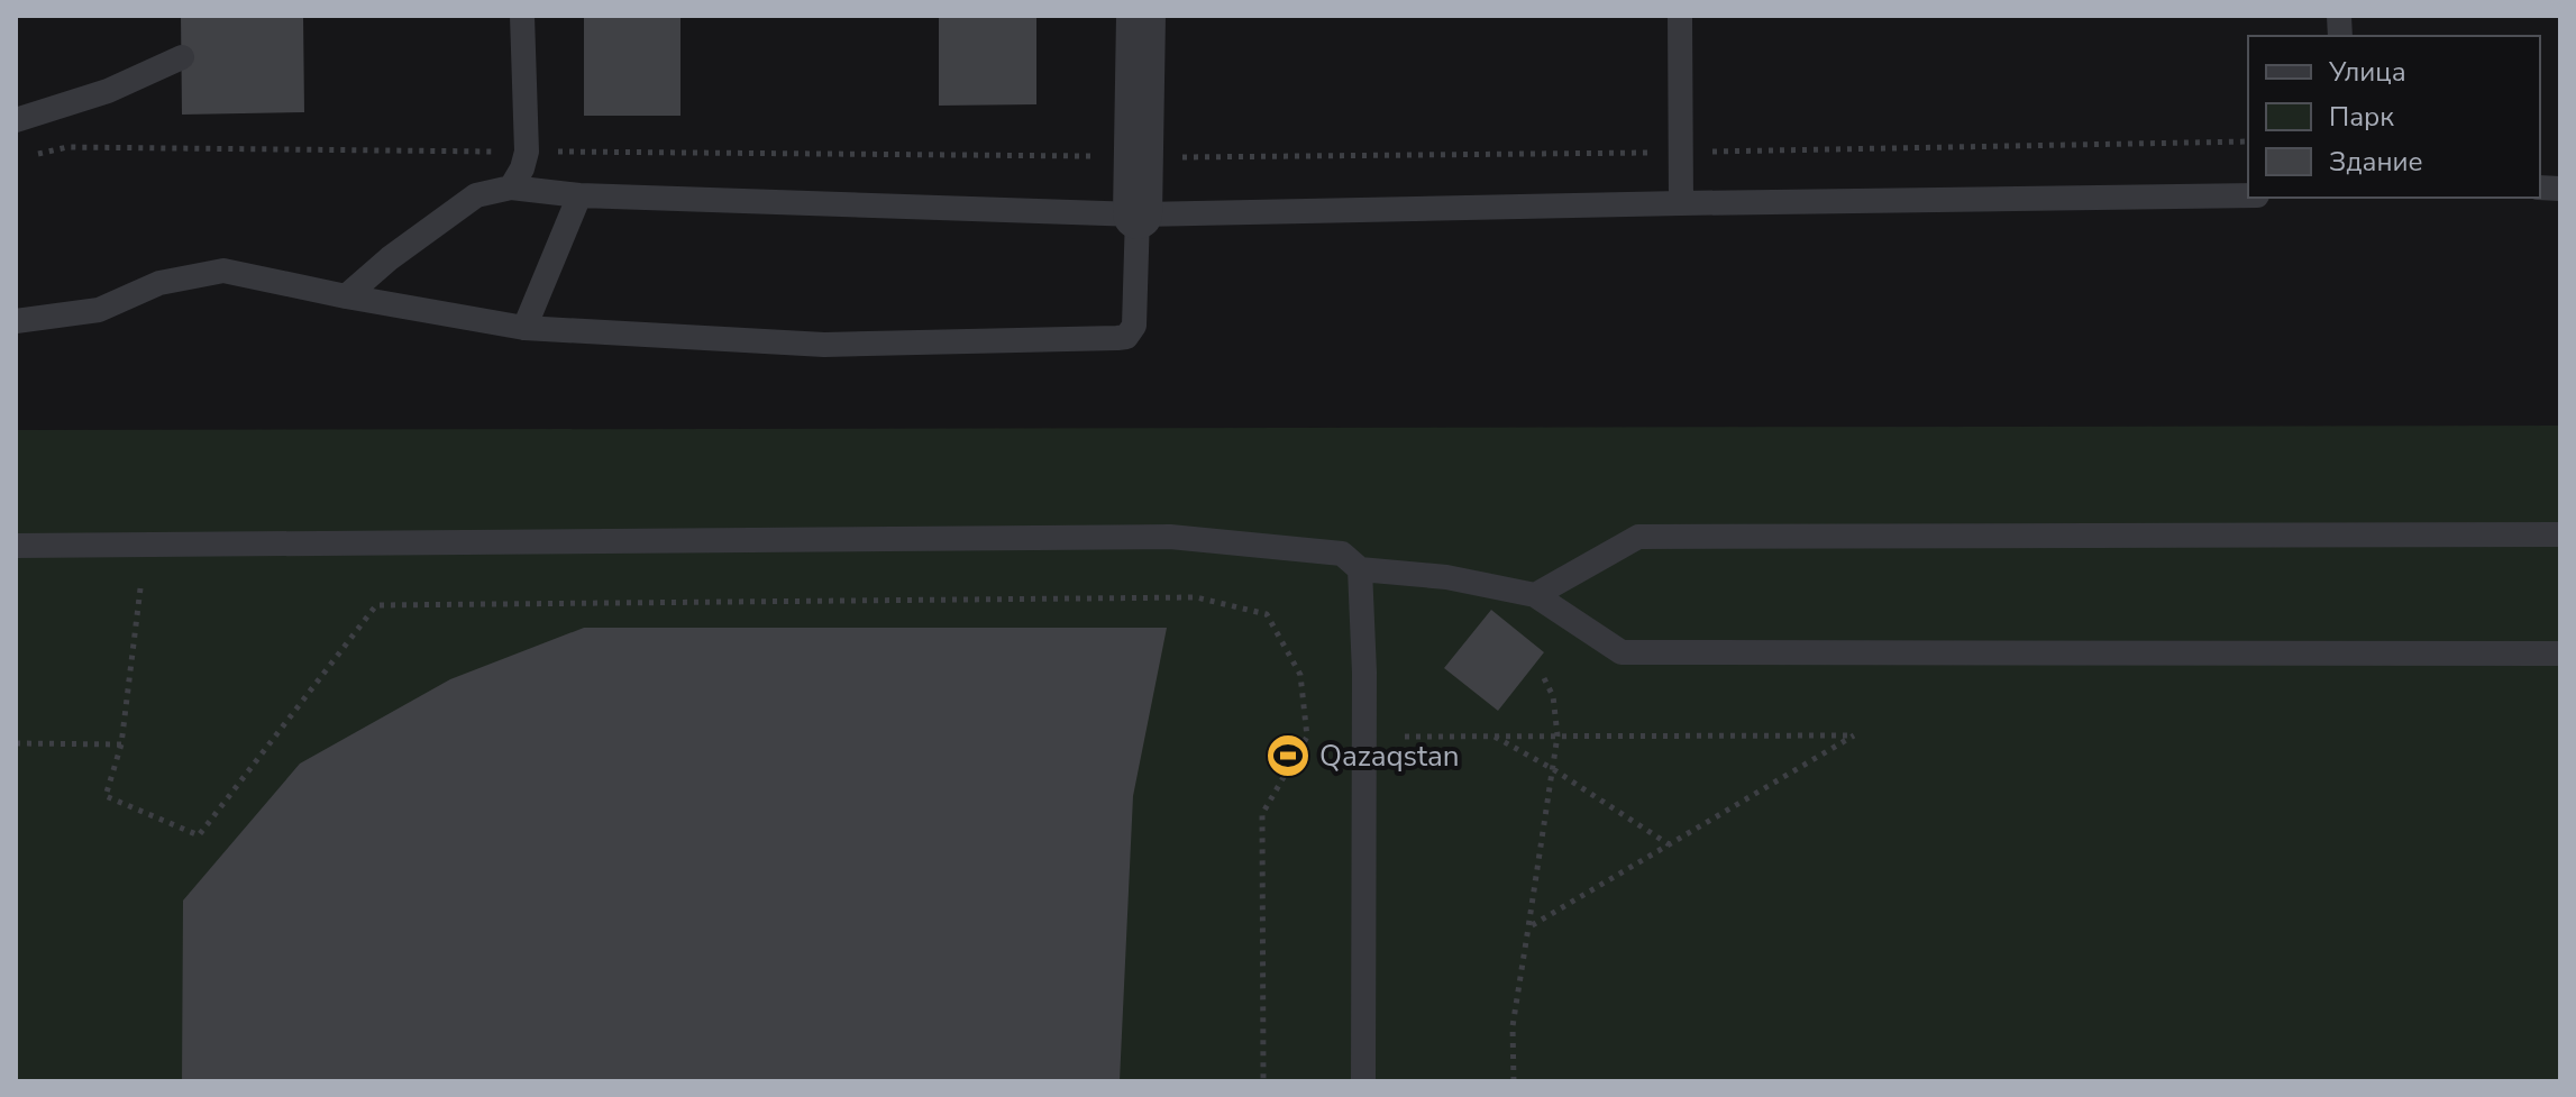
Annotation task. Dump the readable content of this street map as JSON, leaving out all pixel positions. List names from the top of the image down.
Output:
{
  "places": {
    "sports": ["Qazaqstan"]
  },
  "legend": ["Улица", "Парк", "Здание"]
}
